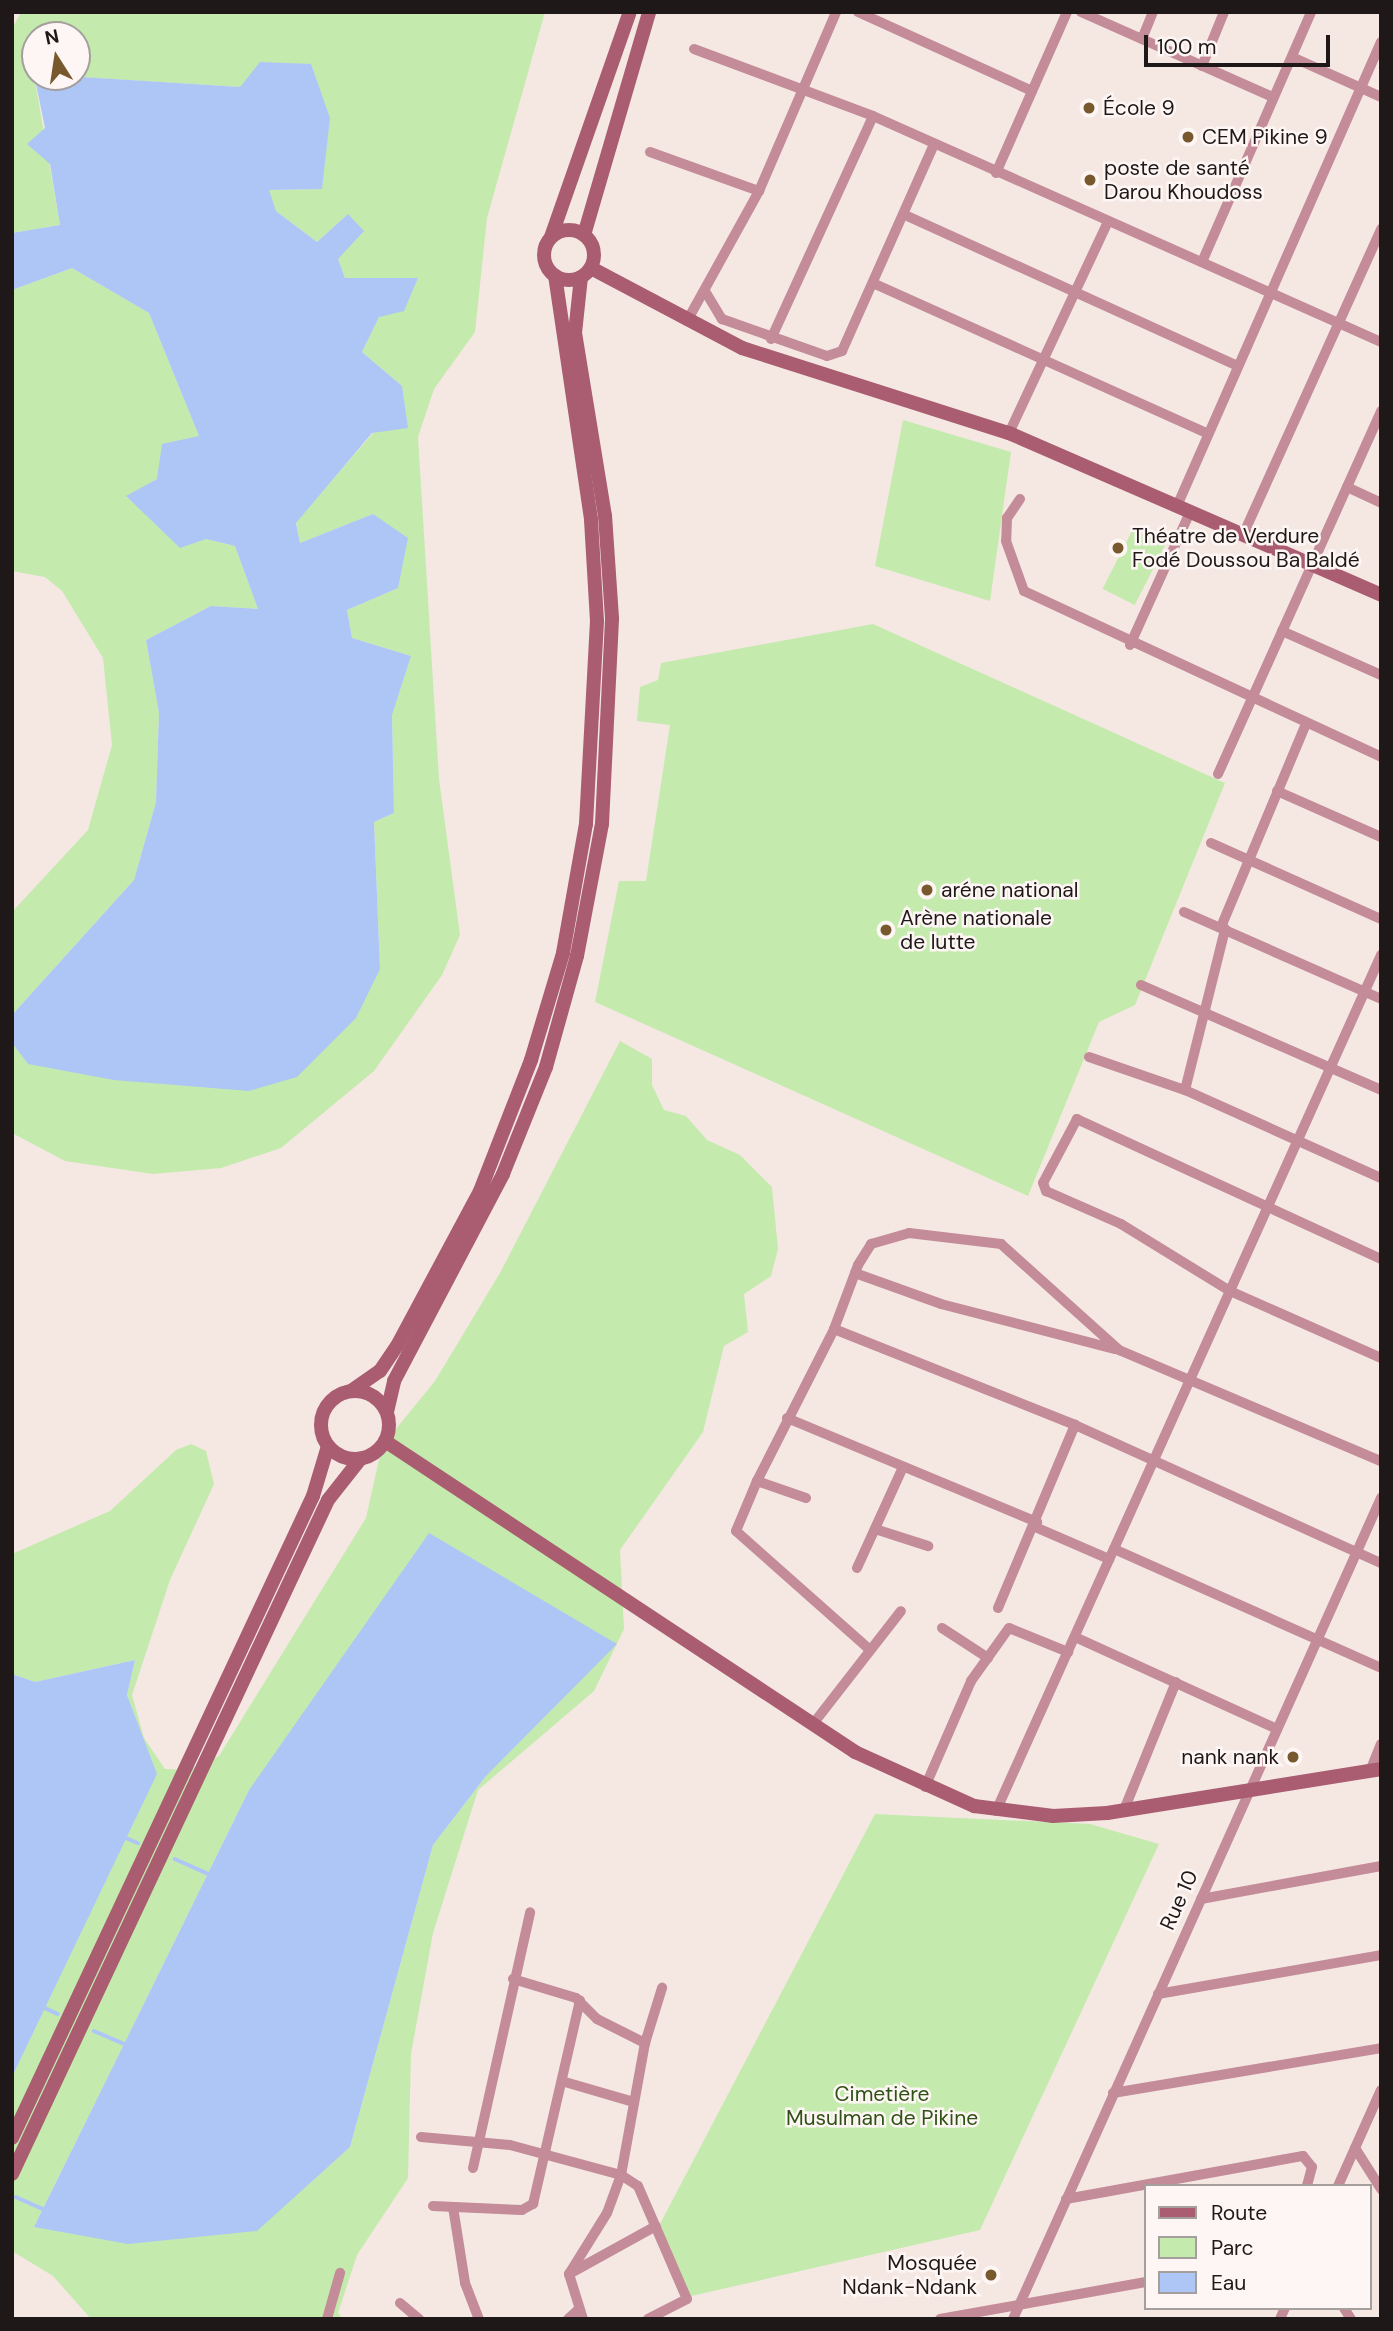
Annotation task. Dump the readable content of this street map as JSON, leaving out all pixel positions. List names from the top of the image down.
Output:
{
  "streets": {
    "street": ["Rue 10"]
  },
  "parks": ["Cimetière Musulman de Pikine"],
  "places": [
    "École 9",
    "CEM Pikine 9",
    "poste de santé Darou Khoudoss",
    "Théatre de Verdure Fodé Doussou Ba Baldé",
    "aréne national",
    "Arène nationale de lutte",
    "nank nank",
    "Mosquée Ndank-Ndank"
  ],
  "legend": ["Route", "Parc", "Eau"],
  "scale_bar": "100 m",
  "north": "top"
}
